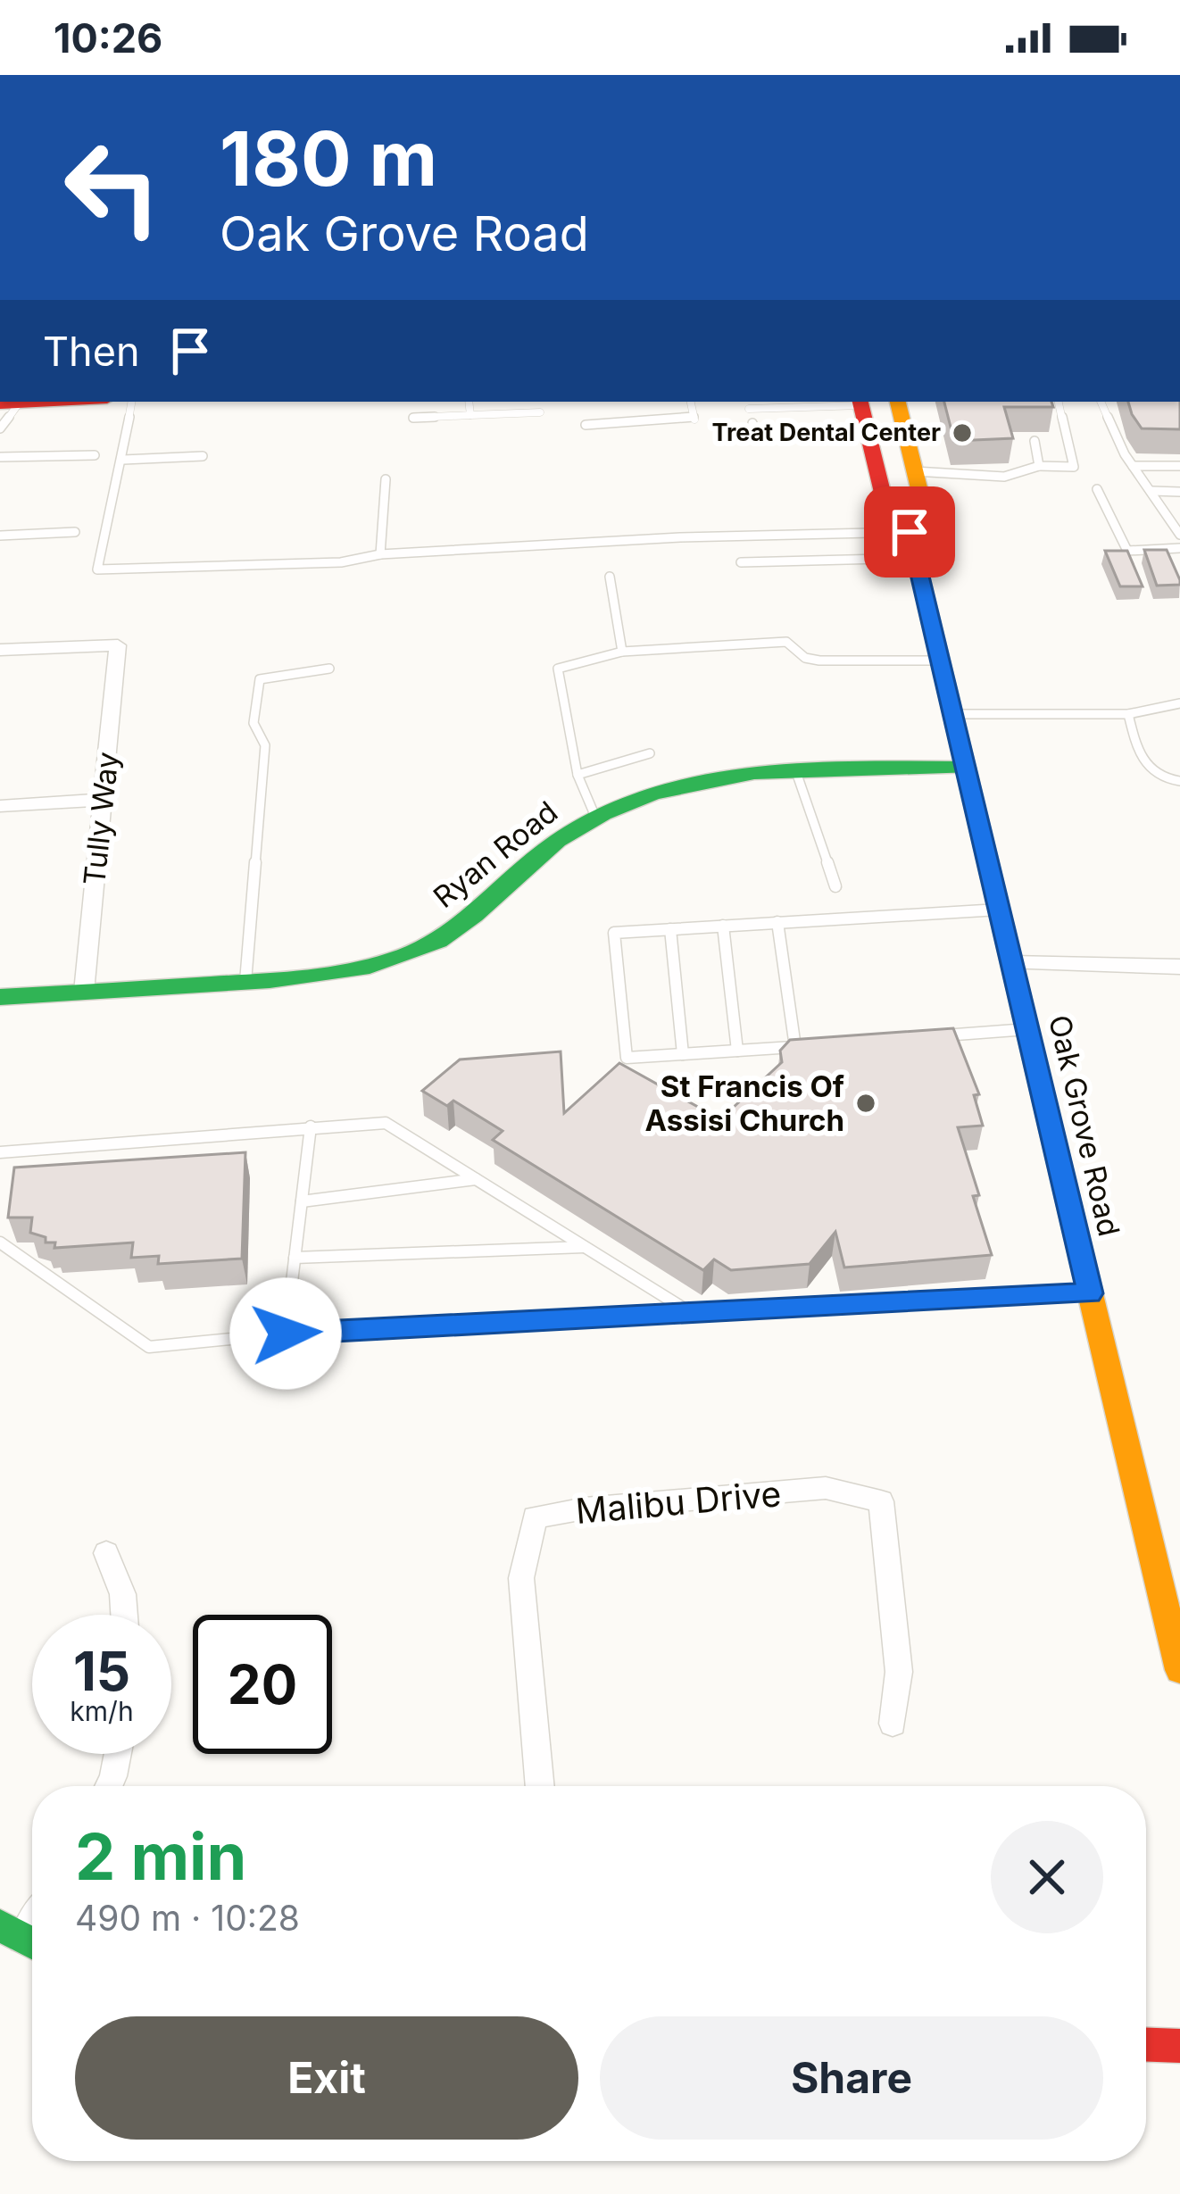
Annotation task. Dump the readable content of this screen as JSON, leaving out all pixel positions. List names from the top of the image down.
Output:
{
  "streets": {
    "main road": ["Ryan Road", "Oak Grove Road"],
    "street": ["Tully Way", "Malibu Drive"]
  },
  "crossings": [
    ["Tully Way", "Ryan Road"],
    ["Ryan Road", "Oak Grove Road"]
  ],
  "places": ["Treat Dental Center", "St Francis Of Assisi Church"],
  "page": {
    "status": "10:26",
    "turn": ["180 m", "Oak Grove Road"],
    "then": "Then",
    "speed": "15 km/h",
    "limit": "20",
    "heading": ["2 min", "490 m · 10:28"],
    "buttons": ["Exit", "Share"]
  }
}
